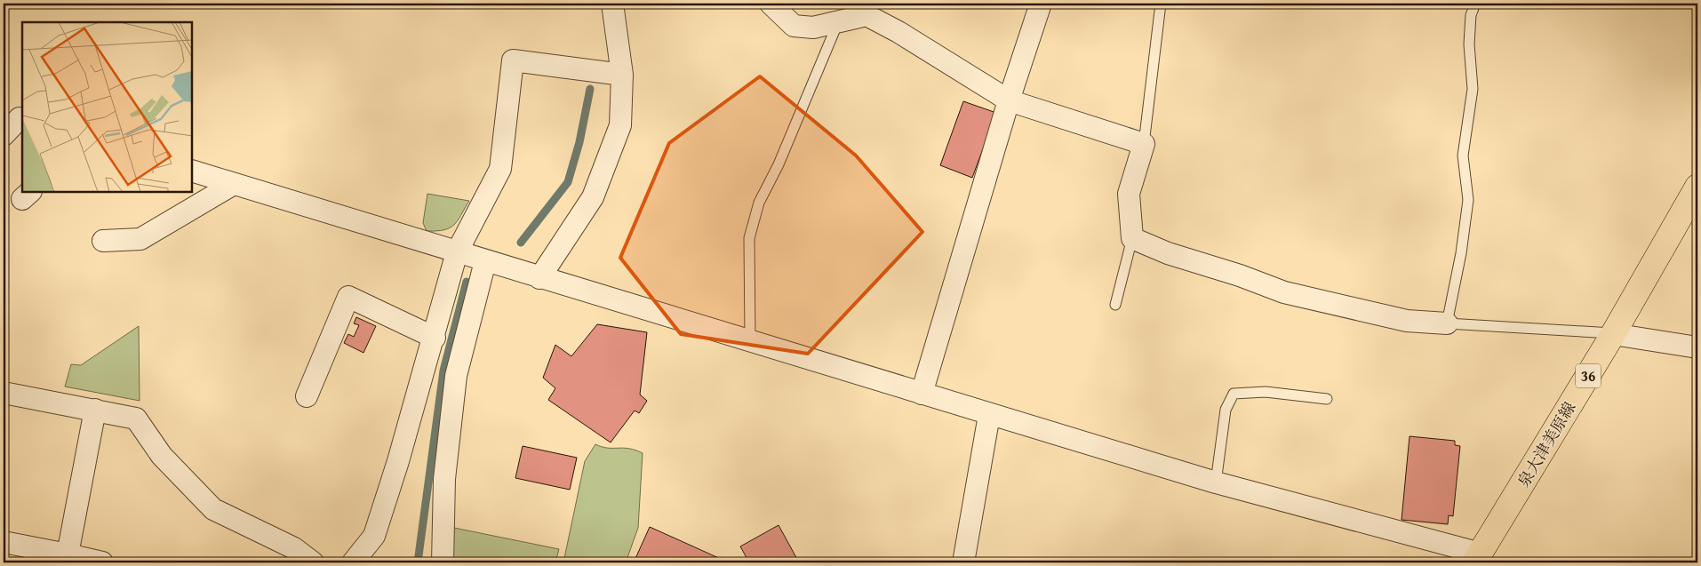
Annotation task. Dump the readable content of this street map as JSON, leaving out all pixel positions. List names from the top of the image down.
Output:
{
  "streets": {
    "main road": ["36", "泉大津美原線"]
  }
}
